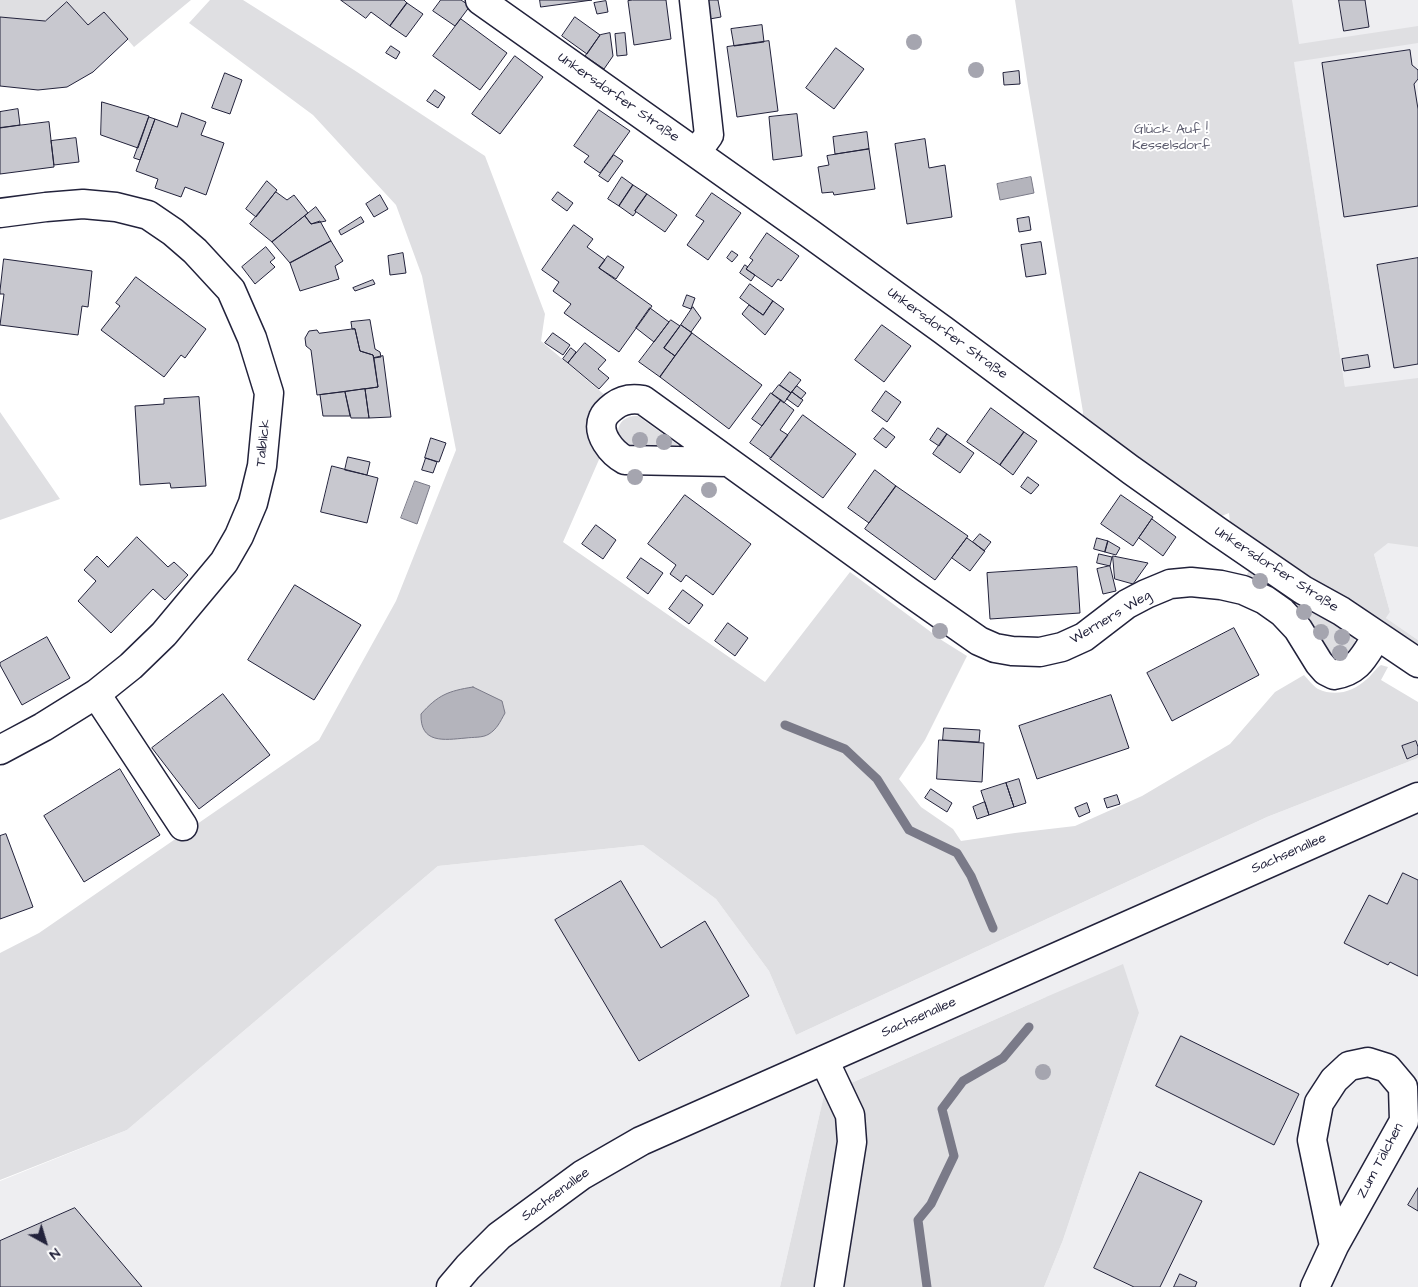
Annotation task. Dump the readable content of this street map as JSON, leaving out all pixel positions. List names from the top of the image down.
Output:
{
  "streets": {
    "street": [
      "Unkersdorfer Straße",
      "Talblick",
      "Werners Weg",
      "Sachsenallee",
      "Zum Tälchen"
    ]
  },
  "crossings": [
    ["Unkersdorfer Straße", "Werners Weg"]
  ],
  "parks": ["Glück Auf ! Kesselsdorf"],
  "north": "bottom right"
}
